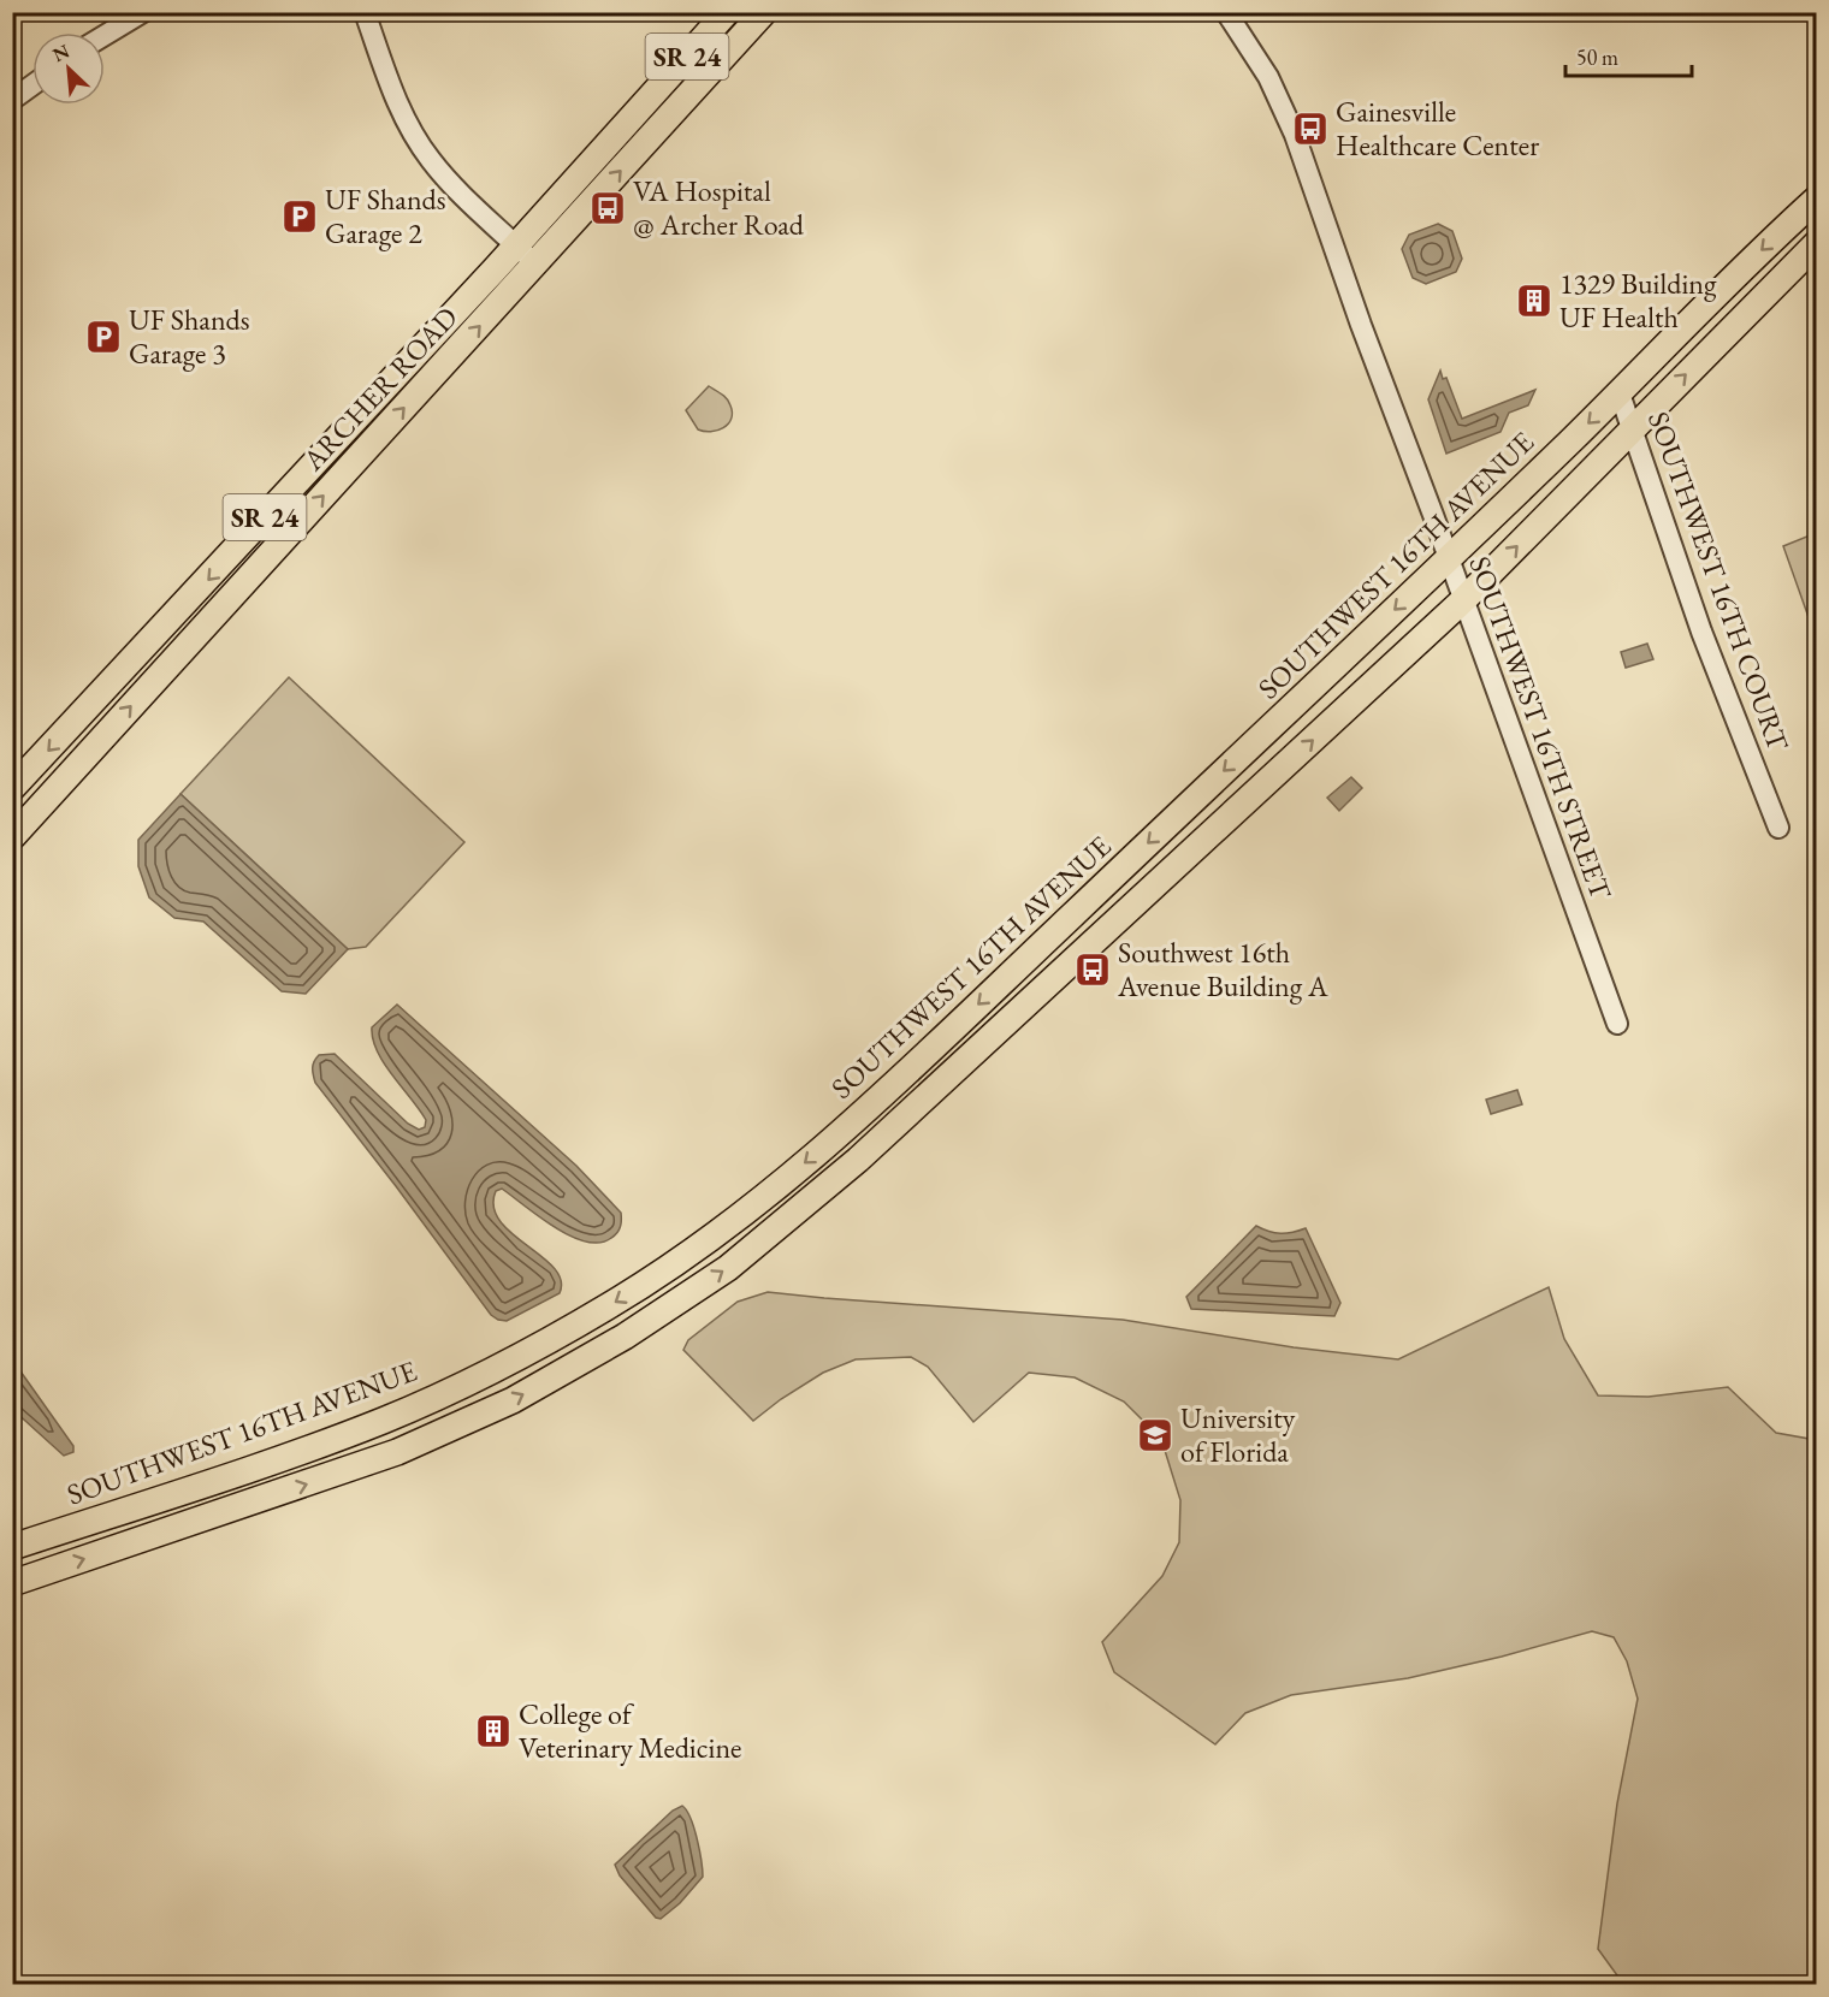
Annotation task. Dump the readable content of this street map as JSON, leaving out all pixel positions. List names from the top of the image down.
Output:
{
  "streets": {
    "main road": ["SR 24", "ARCHER ROAD", "SOUTHWEST 16TH AVENUE"],
    "street": ["SOUTHWEST 16TH COURT", "SOUTHWEST 16TH STREET"]
  },
  "crossings": [
    ["SOUTHWEST 16TH AVENUE", "SOUTHWEST 16TH COURT"],
    ["SOUTHWEST 16TH AVENUE", "SOUTHWEST 16TH STREET"]
  ],
  "places": {
    "bus stop": ["Gainesville Healthcare Center", "VA Hospital @ Archer Road", "Southwest 16th Avenue Building A"],
    "parking": ["UF Shands Garage 2", "UF Shands Garage 3"],
    "building": ["1329 Building UF Health", "College of Veterinary Medicine"],
    "school or university": ["University of Florida"]
  },
  "scale_bar": "50 m",
  "north": "top left"
}
